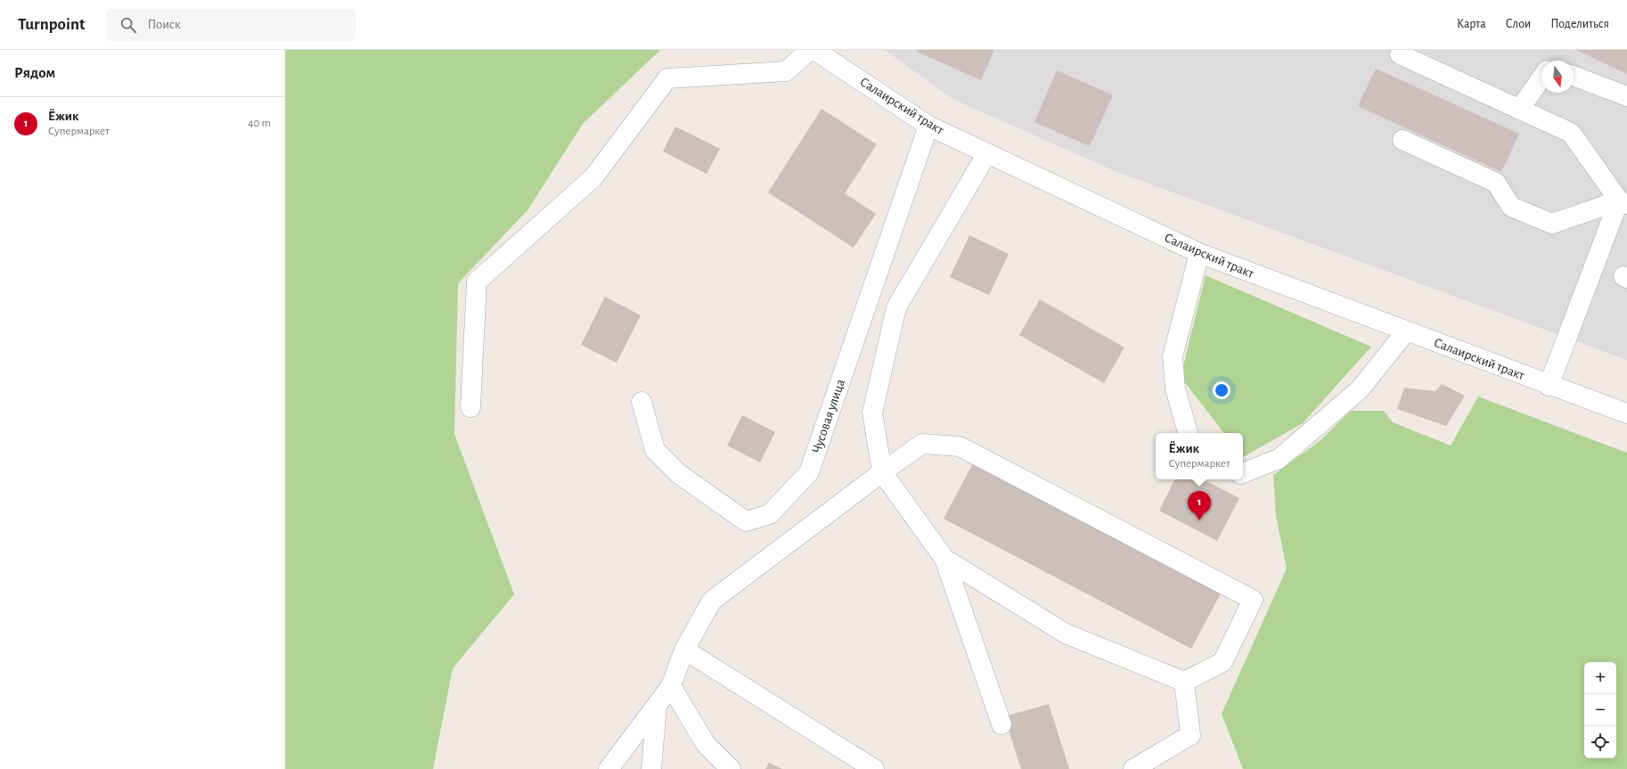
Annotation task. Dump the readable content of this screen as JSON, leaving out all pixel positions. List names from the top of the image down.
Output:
{
  "streets": {
    "street": ["Салаирский тракт", "Чусовая улица"]
  },
  "crossings": [
    ["Салаирский тракт", "Чусовая улица"]
  ],
  "north": "bottom",
  "page": {
    "header": "Turnpoint",
    "search": "Поиск",
    "nav": ["Карта", "Слои", "Поделиться"],
    "heading": "Рядом",
    "list": [
      {
        "mark": "1",
        "name": "Ёжик",
        "note": "Супермаркет",
        "value": "40 m"
      }
    ],
    "popup": ["Ёжик", "Супермаркет"],
    "pins": "1",
    "map_buttons": ["+", "−"]
  }
}
